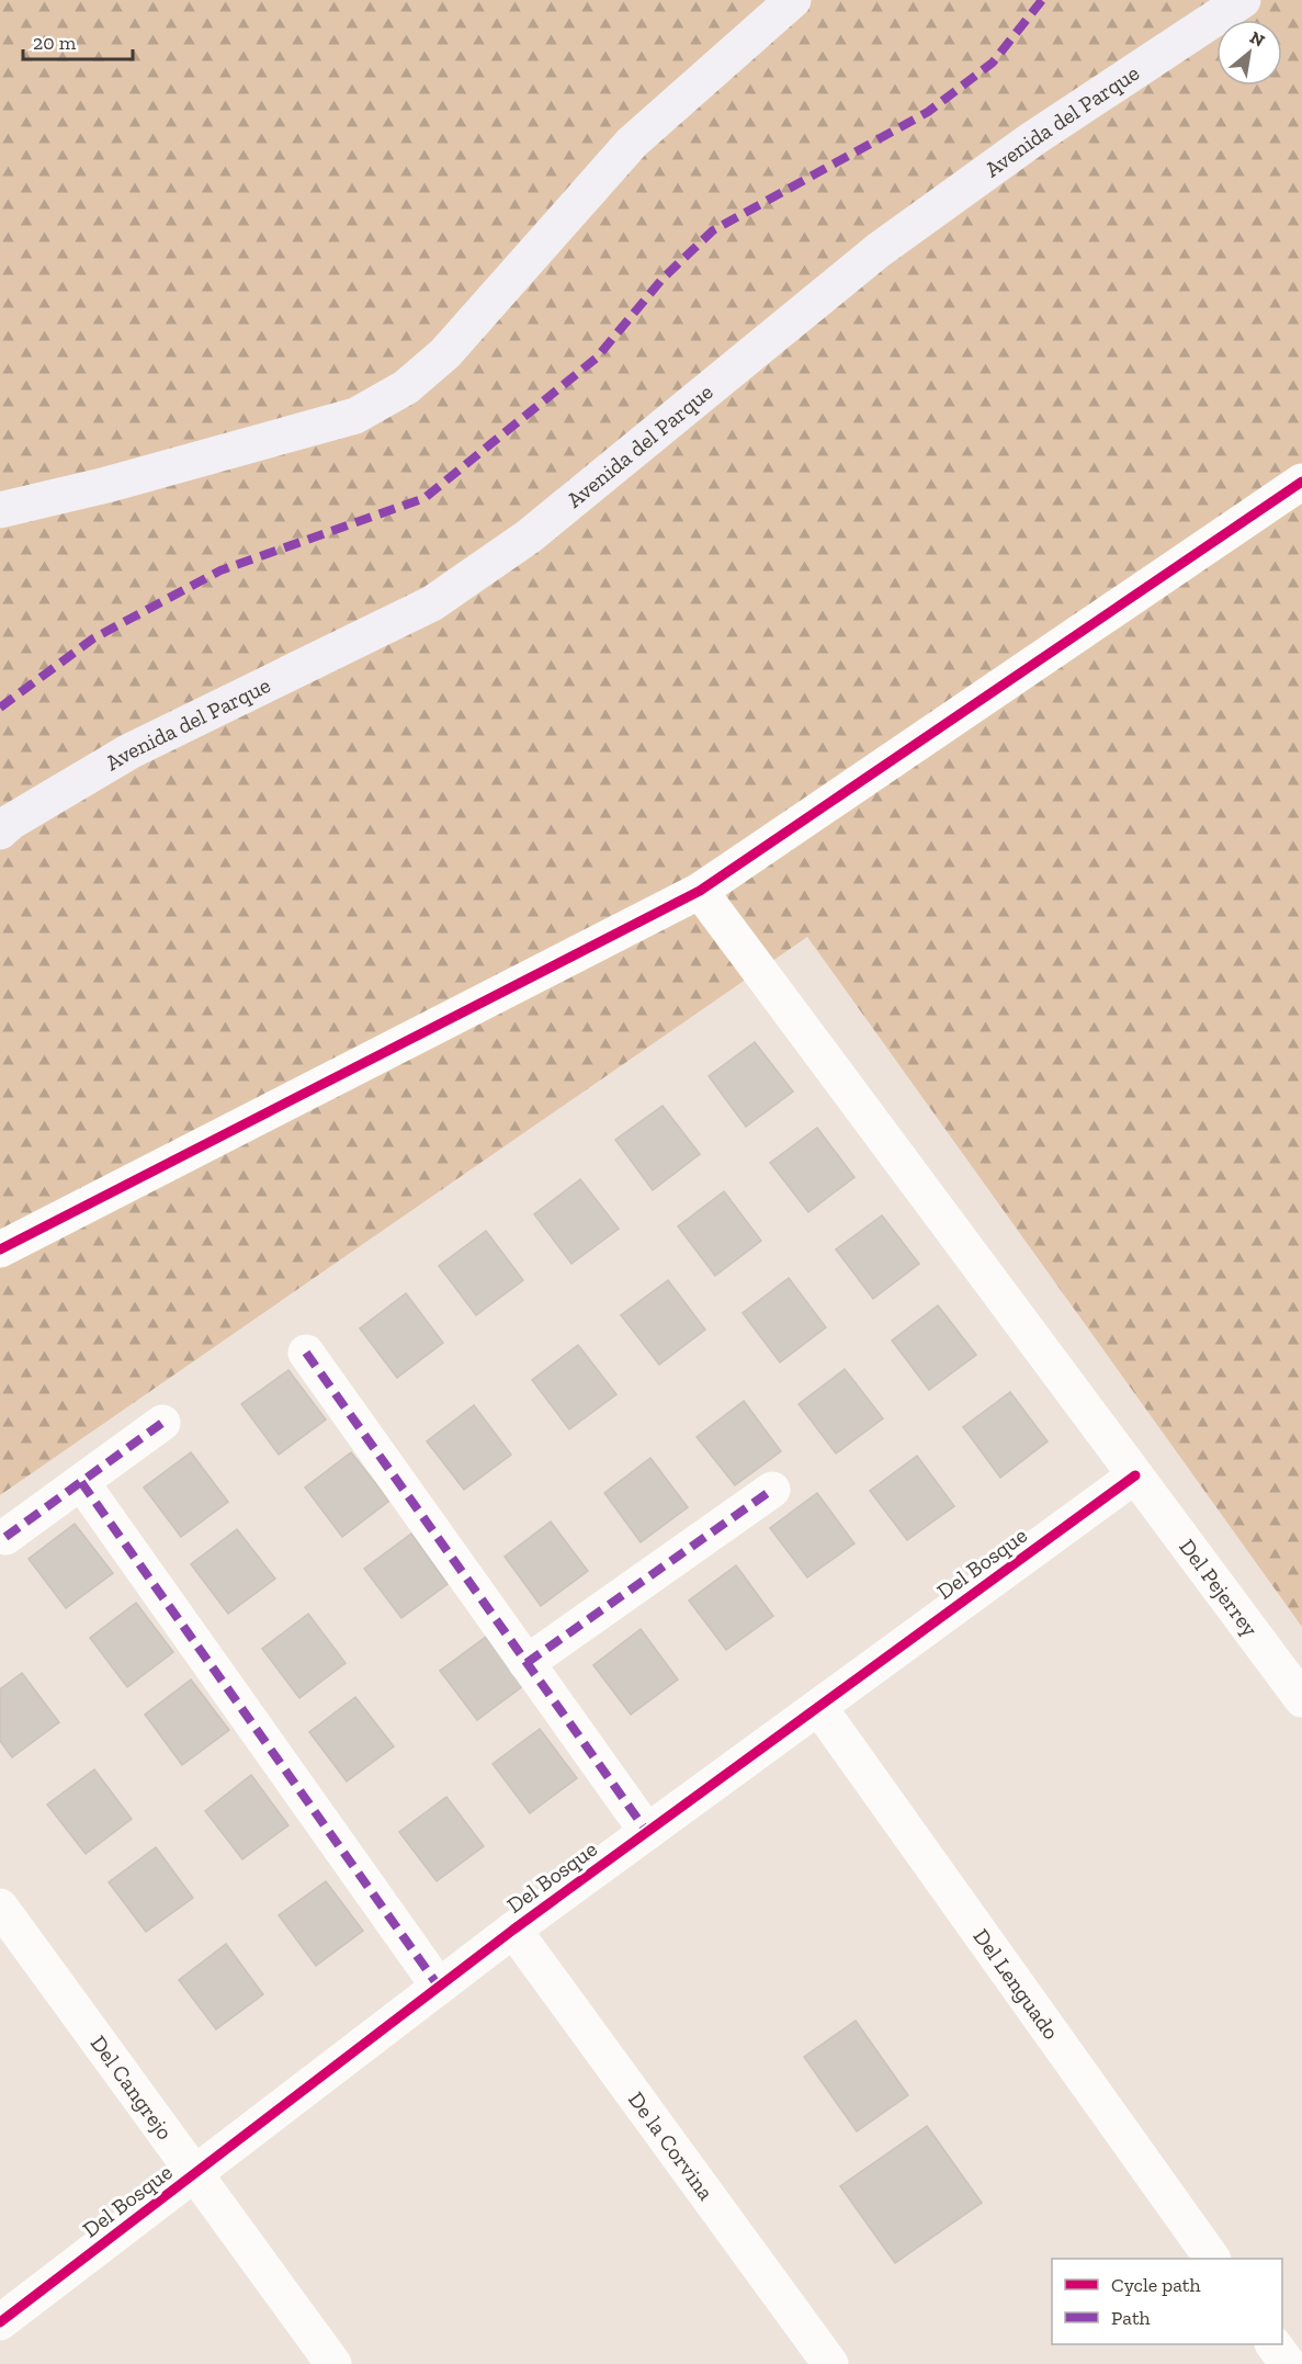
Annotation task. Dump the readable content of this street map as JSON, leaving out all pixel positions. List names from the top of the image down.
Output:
{
  "streets": {
    "main road": ["Avenida del Parque"],
    "street": [
      "Del Bosque",
      "Del Pejerrey",
      "Del Lenguado",
      "Del Cangrejo",
      "De la Corvina"
    ]
  },
  "crossings": [
    ["Del Bosque", "Del Pejerrey"],
    ["Del Bosque", "Del Lenguado"],
    ["Del Bosque", "Del Cangrejo"],
    ["Del Bosque", "De la Corvina"]
  ],
  "legend": ["Cycle path", "Path"],
  "scale_bar": "20 m",
  "north": "top right"
}
